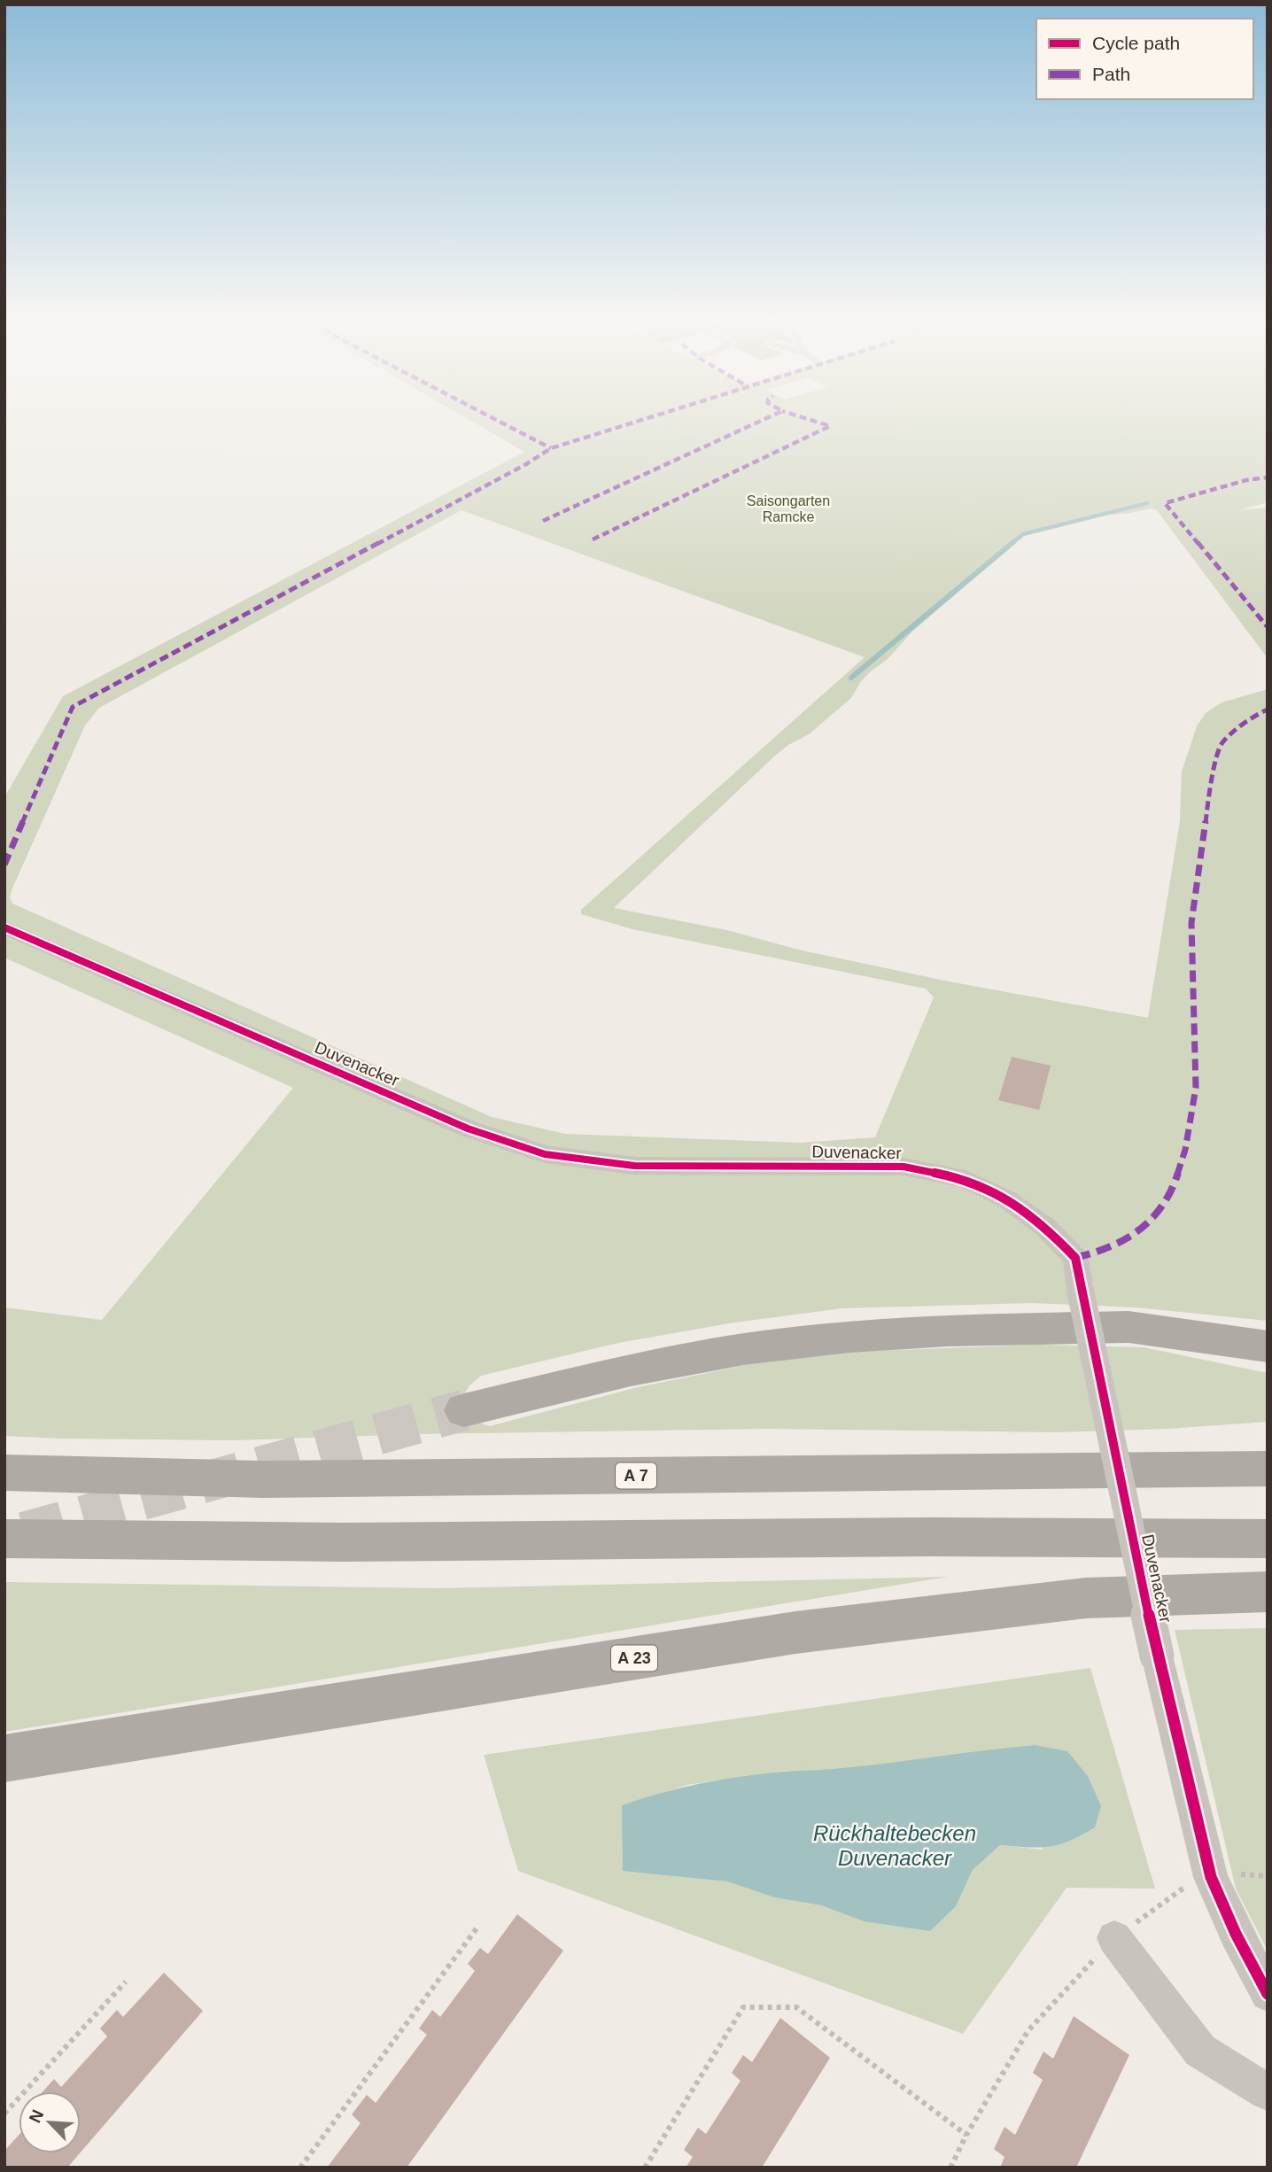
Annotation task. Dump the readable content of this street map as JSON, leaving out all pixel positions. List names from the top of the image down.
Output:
{
  "streets": {
    "highway": ["A 7", "A 23"],
    "street": ["Duvenacker"]
  },
  "water": ["Rückhaltebecken Duvenacker"],
  "parks": ["Saisongarten Ramcke"],
  "legend": ["Cycle path", "Path"],
  "north": "top left"
}
